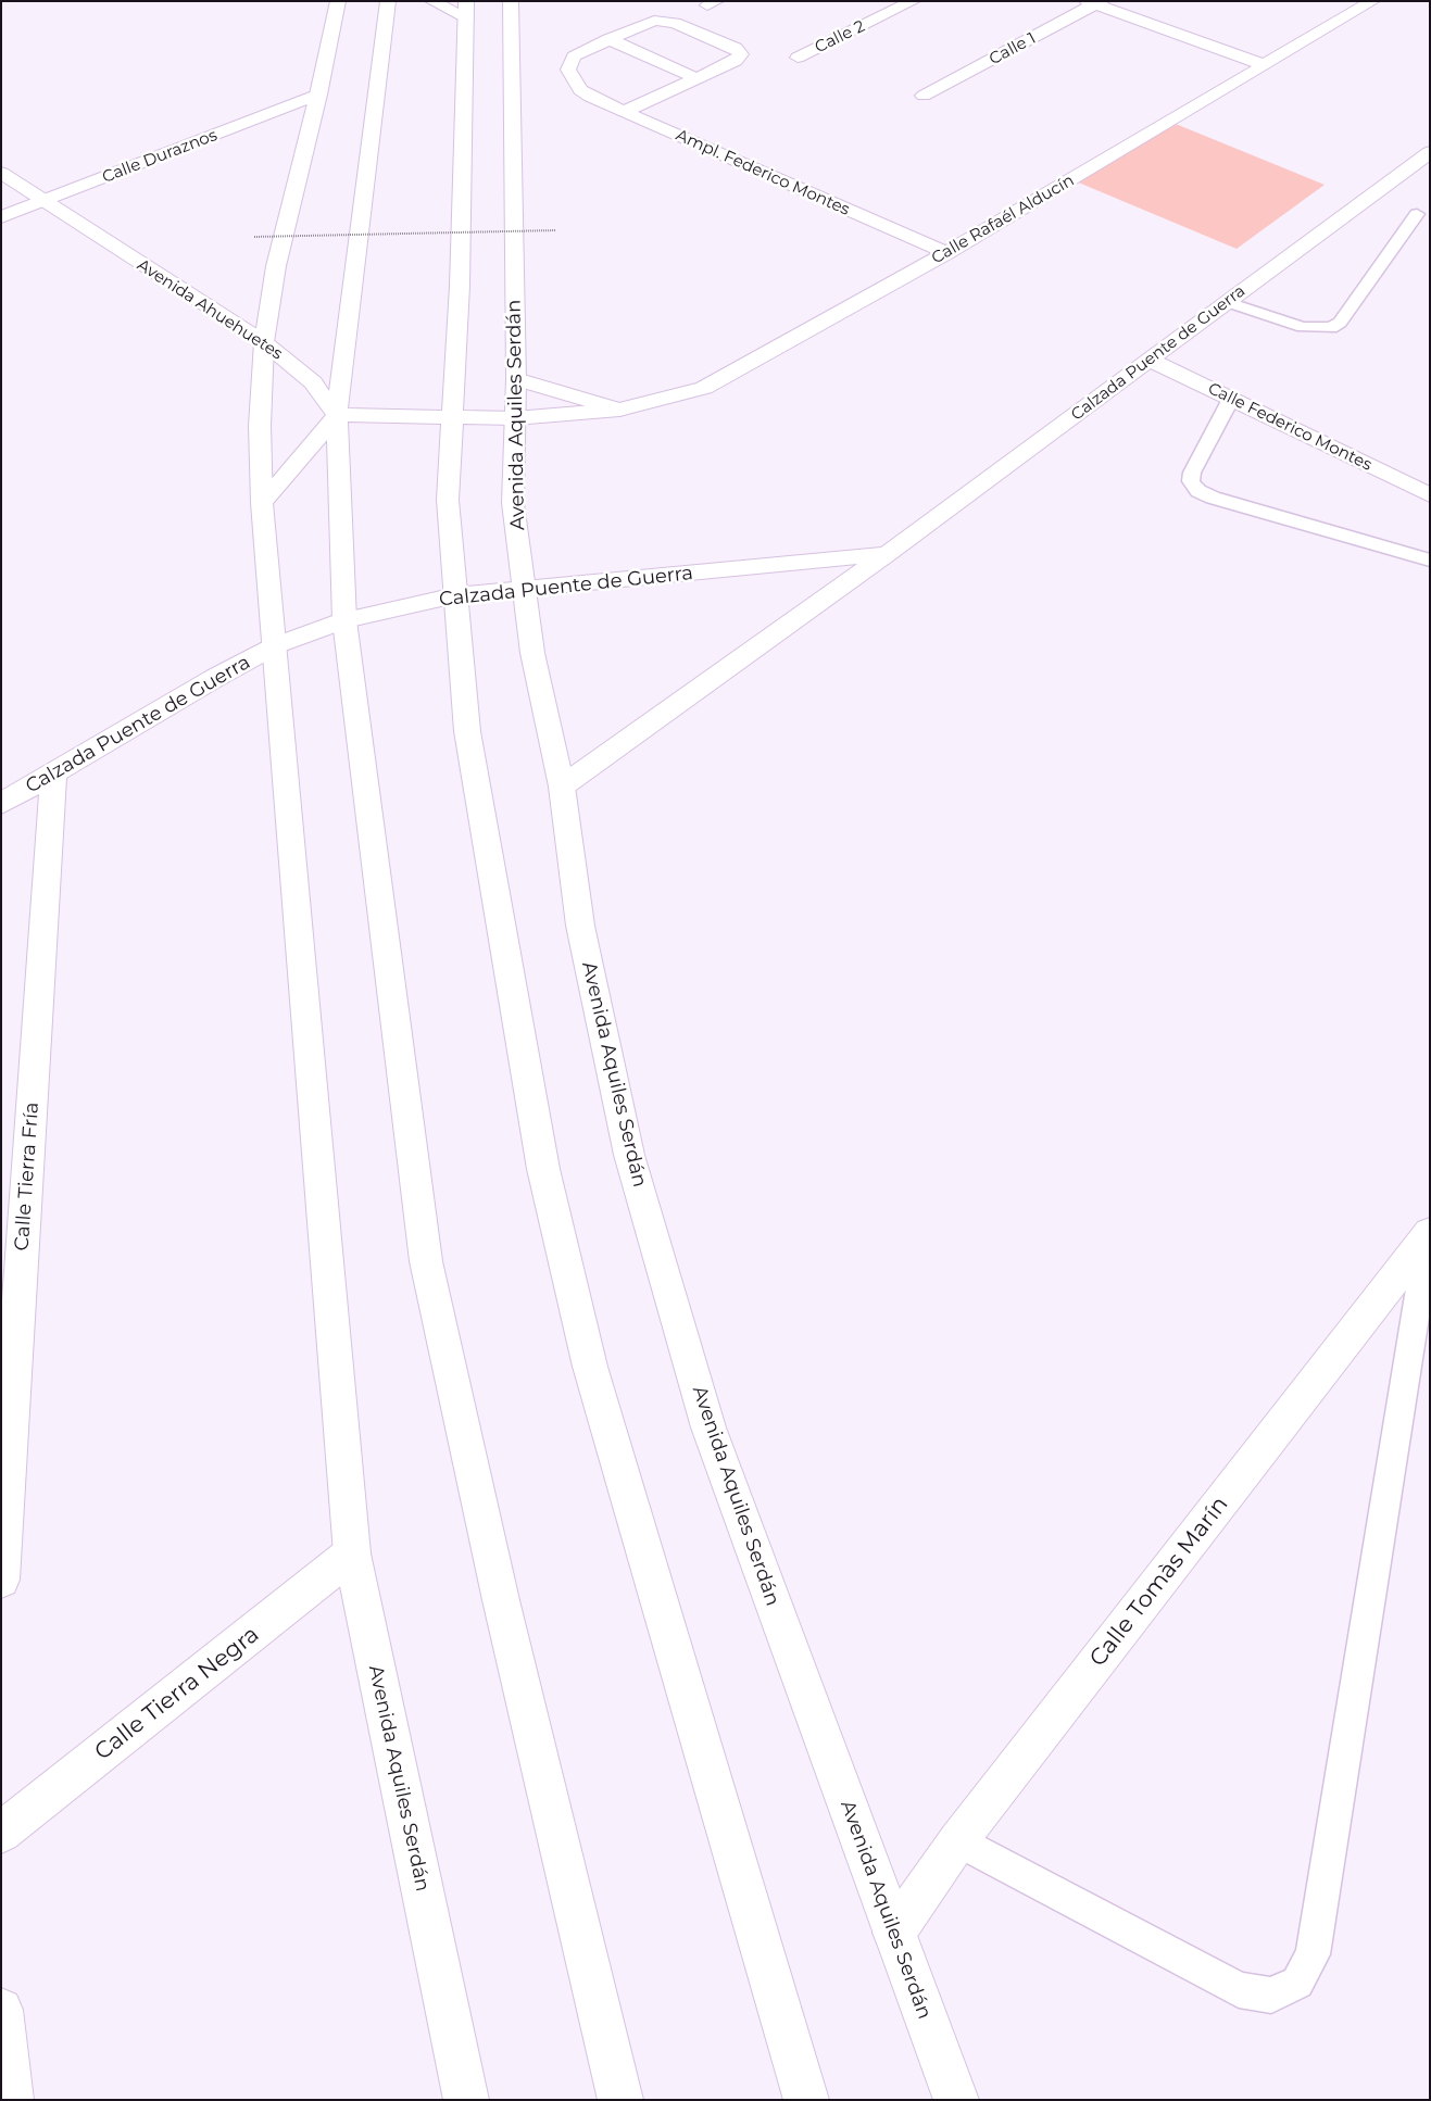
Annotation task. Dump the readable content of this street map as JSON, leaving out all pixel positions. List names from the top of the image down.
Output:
{
  "streets": {
    "street": [
      "Calle 2",
      "Calle 1",
      "Calle Duraznos",
      "Ampl. Federico Montes",
      "Calle Rafaél Alducín",
      "Avenida Ahuehuetes",
      "Calzada Puente de Guerra",
      "Avenida Aquiles Serdán",
      "Calle Federico Montes",
      "Calle Tierra Fría",
      "Calle Tomàs Marín",
      "Calle Tierra Negra"
    ]
  },
  "crossings": [
    ["Calle Duraznos", "Avenida Ahuehuetes"],
    ["Calle Duraznos", "Avenida Aquiles Serdán"],
    ["Ampl. Federico Montes", "Calle Rafaél Alducín"],
    ["Calle Rafaél Alducín", "Avenida Aquiles Serdán"],
    ["Avenida Ahuehuetes", "Avenida Aquiles Serdán"],
    ["Calzada Puente de Guerra", "Avenida Aquiles Serdán"],
    ["Calzada Puente de Guerra", "Calle Federico Montes"],
    ["Calzada Puente de Guerra", "Calle Tierra Fría"],
    ["Avenida Aquiles Serdán", "Calle Tomàs Marín"],
    ["Avenida Aquiles Serdán", "Calle Tierra Negra"]
  ]
}
